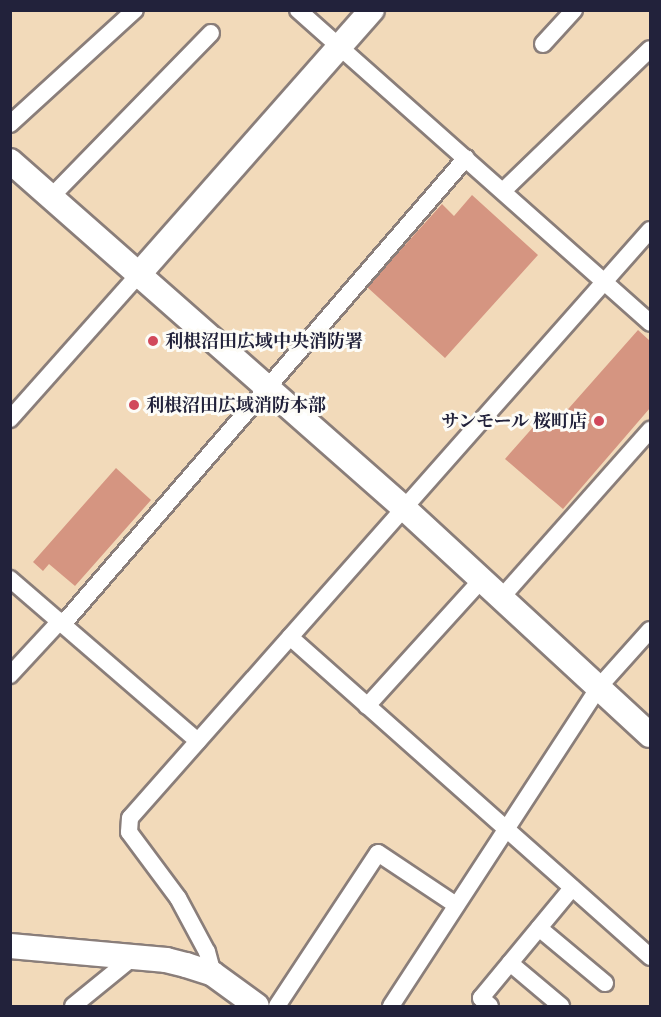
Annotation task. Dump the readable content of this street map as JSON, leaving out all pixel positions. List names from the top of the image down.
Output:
{
  "places": ["利根沼田広域中央消防署", "利根沼田広域消防本部", "サンモール 桜町店"]
}
